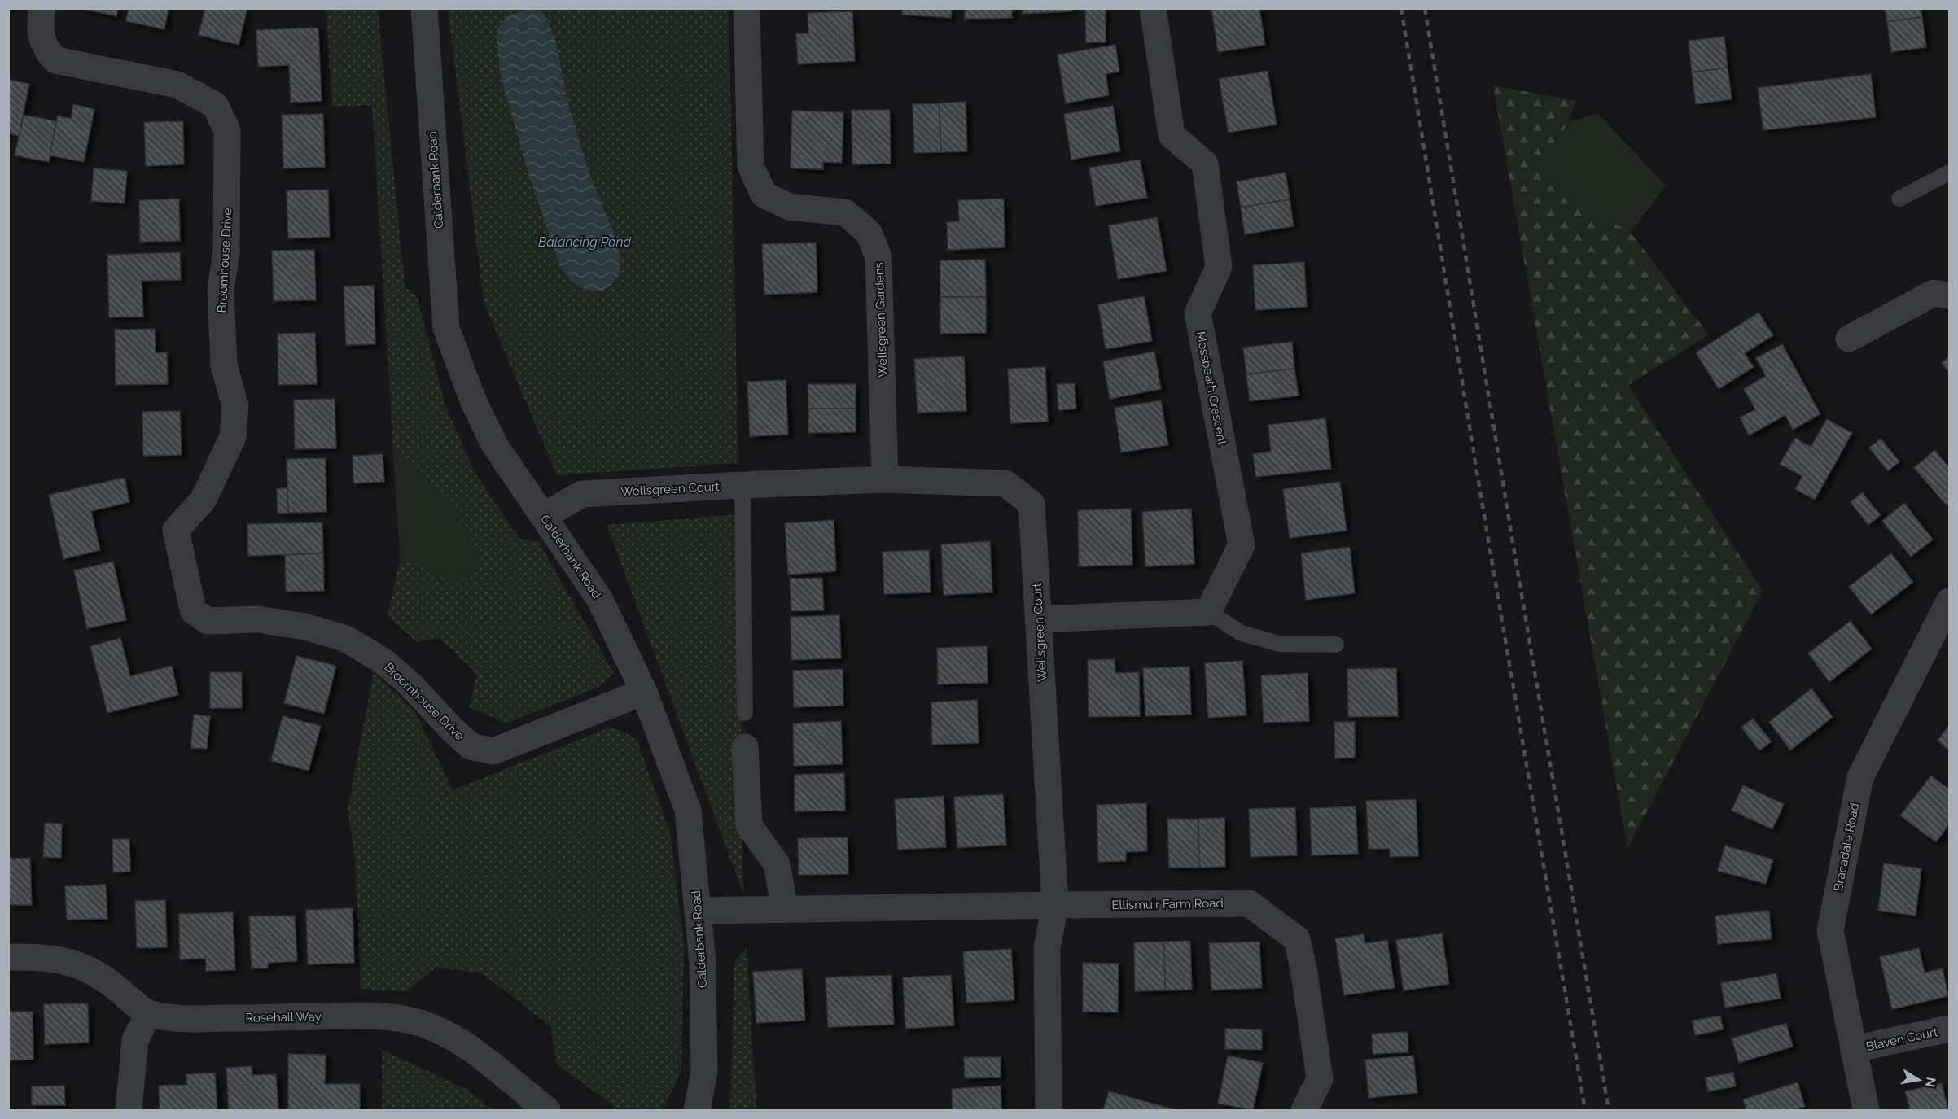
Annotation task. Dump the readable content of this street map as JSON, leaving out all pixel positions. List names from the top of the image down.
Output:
{
  "streets": {
    "street": [
      "Calderbank Road",
      "Broomhouse Drive",
      "Wellsgreen Gardens",
      "Mossbeath Crescent",
      "Wellsgreen Court",
      "Bracadale Road",
      "Ellismuir Farm Road",
      "Rosehall Way",
      "Blaven Court"
    ]
  },
  "crossings": [
    ["Calderbank Road", "Broomhouse Drive"],
    ["Calderbank Road", "Wellsgreen Court"],
    ["Wellsgreen Gardens", "Wellsgreen Court"],
    ["Wellsgreen Court", "Ellismuir Farm Road"],
    ["Bracadale Road", "Blaven Court"]
  ],
  "water": ["Balancing Pond"],
  "north": "right"
}
